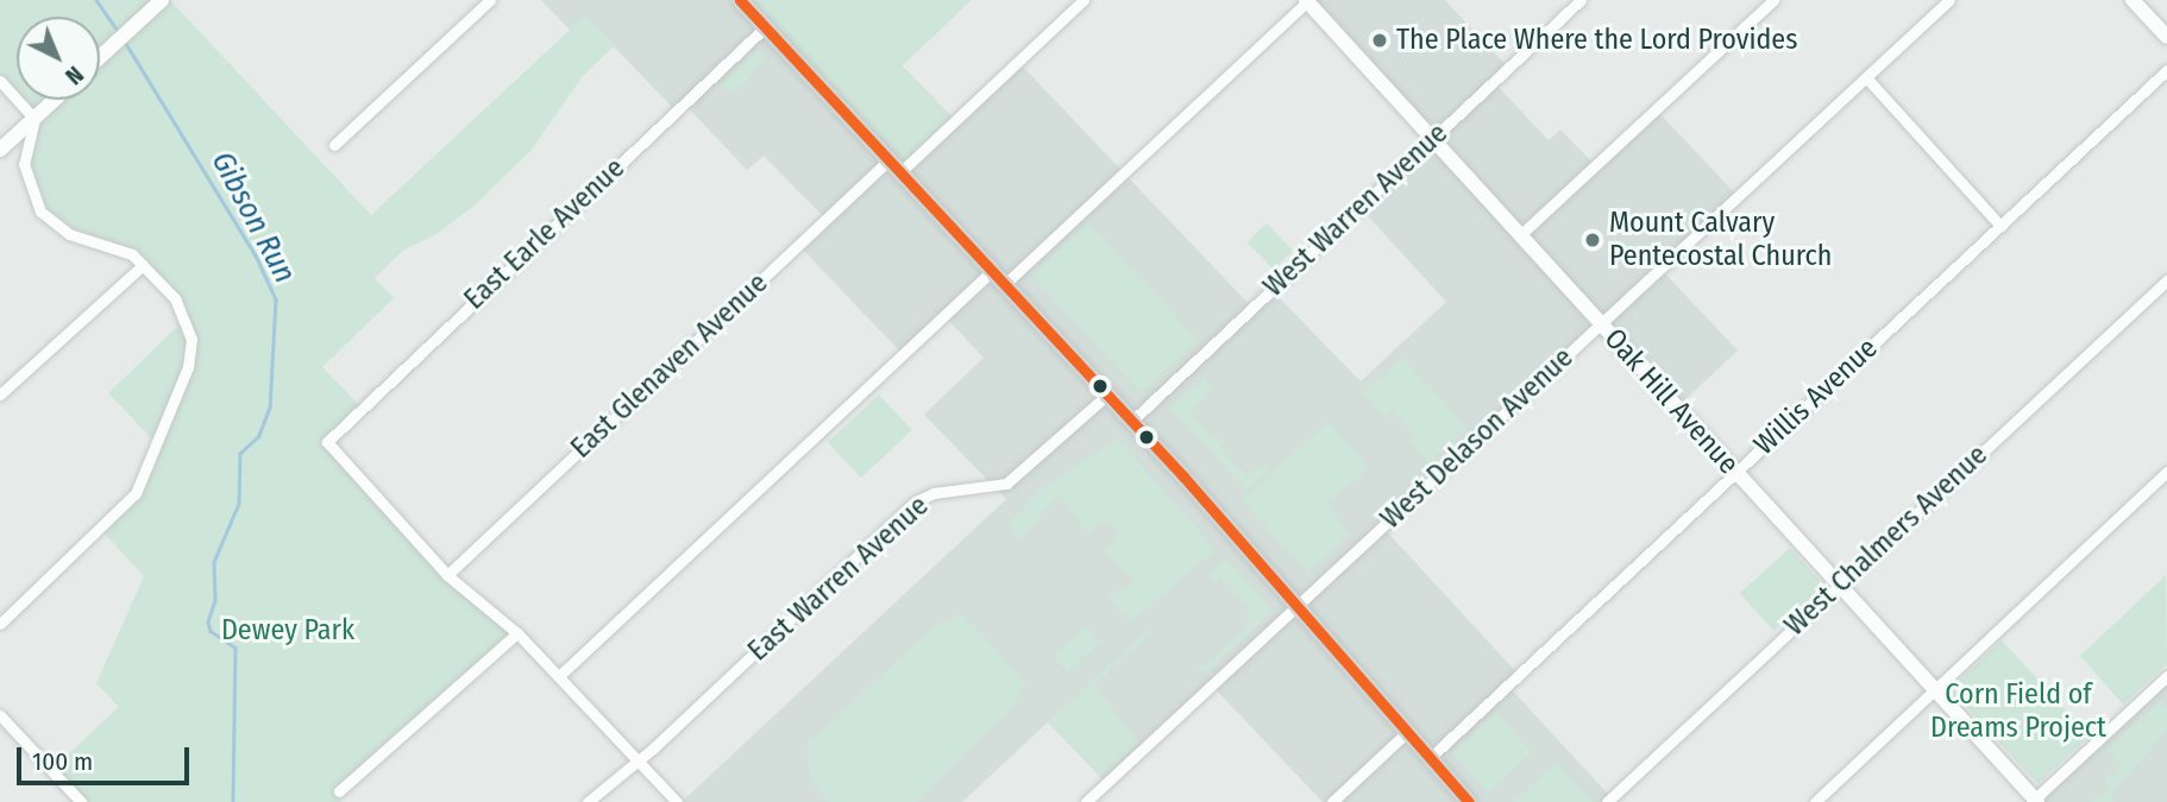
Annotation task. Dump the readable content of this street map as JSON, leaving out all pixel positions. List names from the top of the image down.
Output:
{
  "streets": {
    "street": [
      "West Warren Avenue",
      "East Earle Avenue",
      "East Glenaven Avenue",
      "Willis Avenue",
      "Oak Hill Avenue",
      "West Delason Avenue",
      "West Chalmers Avenue",
      "East Warren Avenue"
    ]
  },
  "crossings": [
    ["West Warren Avenue", "Oak Hill Avenue"],
    ["East Earle Avenue", "East Glenaven Avenue"],
    ["Willis Avenue", "Oak Hill Avenue"],
    ["Oak Hill Avenue", "West Delason Avenue"],
    ["Oak Hill Avenue", "West Chalmers Avenue"]
  ],
  "water": ["Gibson Run"],
  "parks": ["Dewey Park", "Corn Field of Dreams Project"],
  "places": ["The Place Where the Lord Provides", "Mount Calvary Pentecostal Church"],
  "scale_bar": "100 m",
  "north": "bottom right"
}
